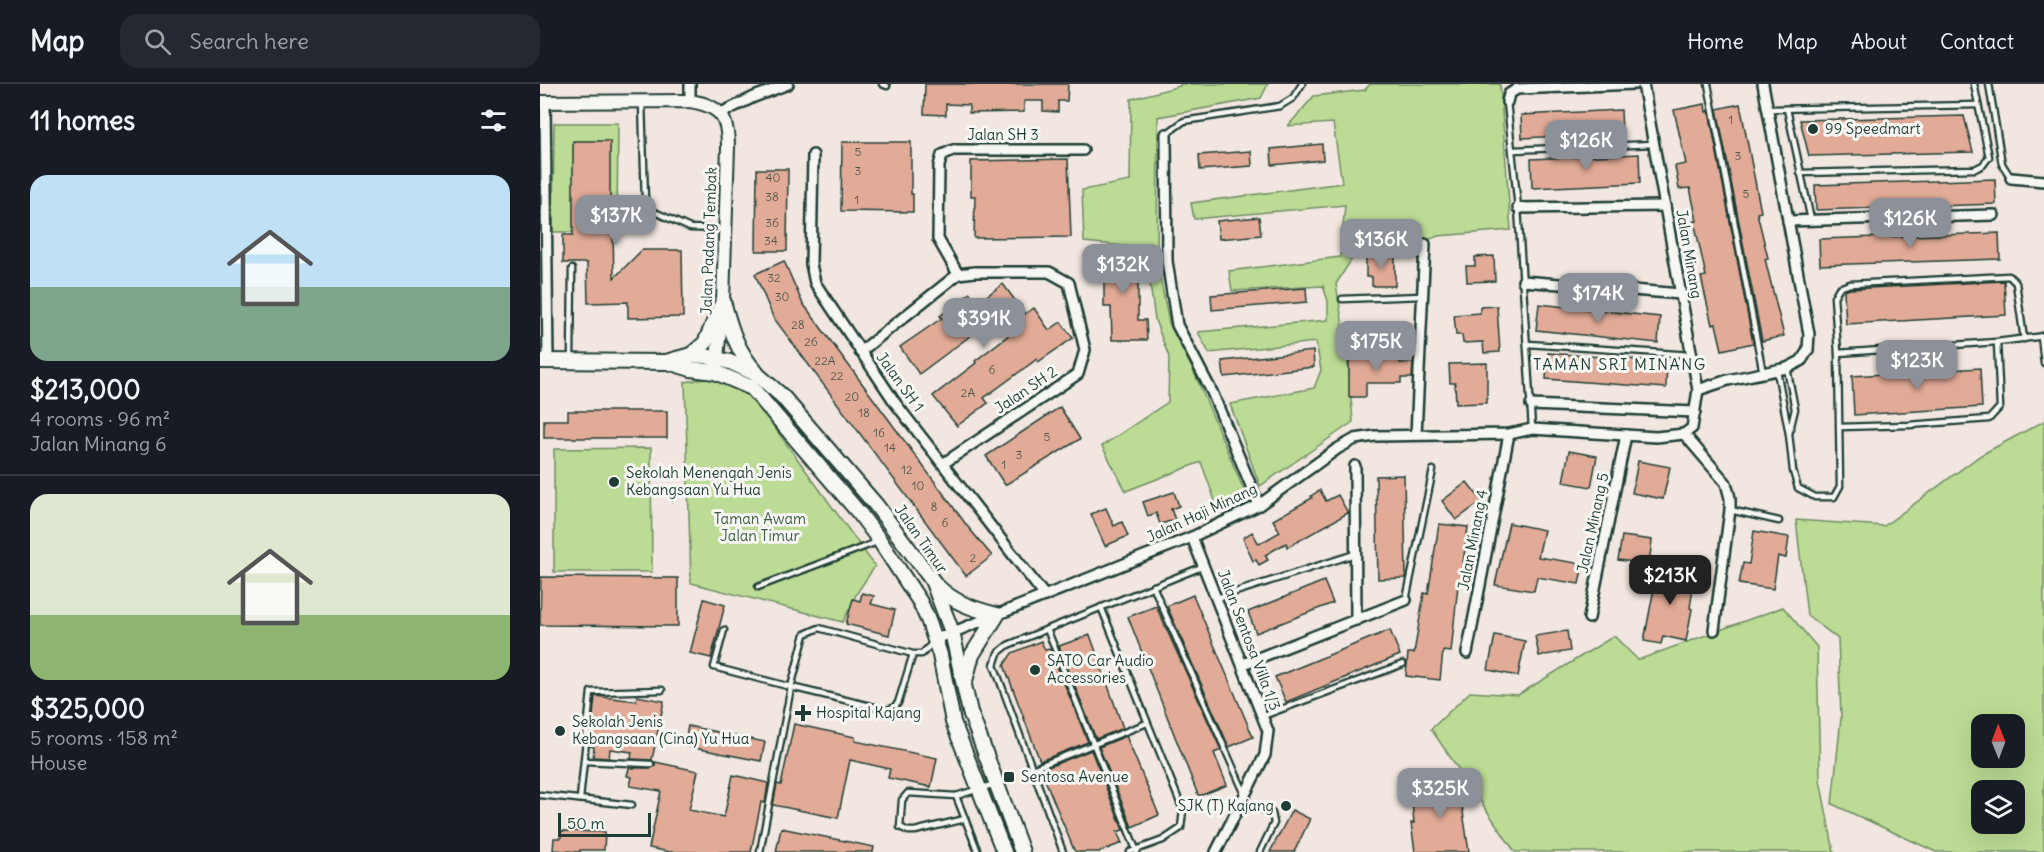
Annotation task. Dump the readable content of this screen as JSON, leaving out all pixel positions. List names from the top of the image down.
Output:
{
  "streets": {
    "main road": ["Jalan Timur"],
    "street": [
      "Jalan SH 3",
      "Jalan Padang Tembak",
      "Jalan Minang",
      "Jalan SH 1",
      "Jalan SH 2",
      "Jalan Haji Minang",
      "Jalan Minang 5",
      "Jalan Minang 4",
      "Jalan Sentosa Villa 1/3"
    ]
  },
  "crossings": [
    ["Jalan SH 3", "Jalan SH 2"],
    ["Jalan Padang Tembak", "Jalan Timur"],
    ["Jalan Minang", "Jalan Haji Minang"],
    ["Jalan SH 1", "Jalan SH 2"],
    ["Jalan SH 1", "Jalan Haji Minang"],
    ["Jalan Haji Minang", "Jalan Minang 5"],
    ["Jalan Haji Minang", "Jalan Timur"],
    ["Jalan Haji Minang", "Jalan Minang 4"],
    ["Jalan Haji Minang", "Jalan Sentosa Villa 1/3"]
  ],
  "districts": ["TAMAN SRI MINANG"],
  "parks": ["Taman Awam Jalan Timur"],
  "places": {
    "other": [
      "99 Speedmart",
      "Sekolah Menengah Jenis Kebangsaan Yu Hua",
      "SATO Car Audio Accessories",
      "Sekolah Jenis Kebangsaan (Cina) Yu Hua",
      "SJK (T) Kajang"
    ],
    "health": ["Hospital Kajang"],
    "transit": ["Sentosa Avenue"]
  },
  "house_numbers": [
    "1",
    "5",
    "3",
    "3",
    "40",
    "5",
    "38",
    "1",
    "36",
    "34",
    "32",
    "30",
    "28",
    "26",
    "22A",
    "6",
    "22",
    "2A",
    "20",
    "18",
    "16",
    "5",
    "14",
    "3",
    "1",
    "12",
    "10",
    "8",
    "6",
    "2"
  ],
  "scale_bar": "50 m",
  "north": "top",
  "page": {
    "header": "Map",
    "search": "Search here",
    "nav": [
      "Home",
      "Map",
      "About",
      "Contact"
    ],
    "heading": "11 homes",
    "price": [
      "$126K",
      "$137K",
      "$126K",
      "$136K",
      "$132K",
      "$174K",
      "$391K",
      "$175K",
      "$123K",
      "$213K",
      "$325K"
    ],
    "list": [
      {
        "name": "$213,000",
        "note": "4 rooms · 96 m² · Jalan Minang 6"
      },
      {
        "name": "$325,000",
        "note": "5 rooms · 158 m² · House"
      }
    ],
    "scale": "50 m"
  }
}
